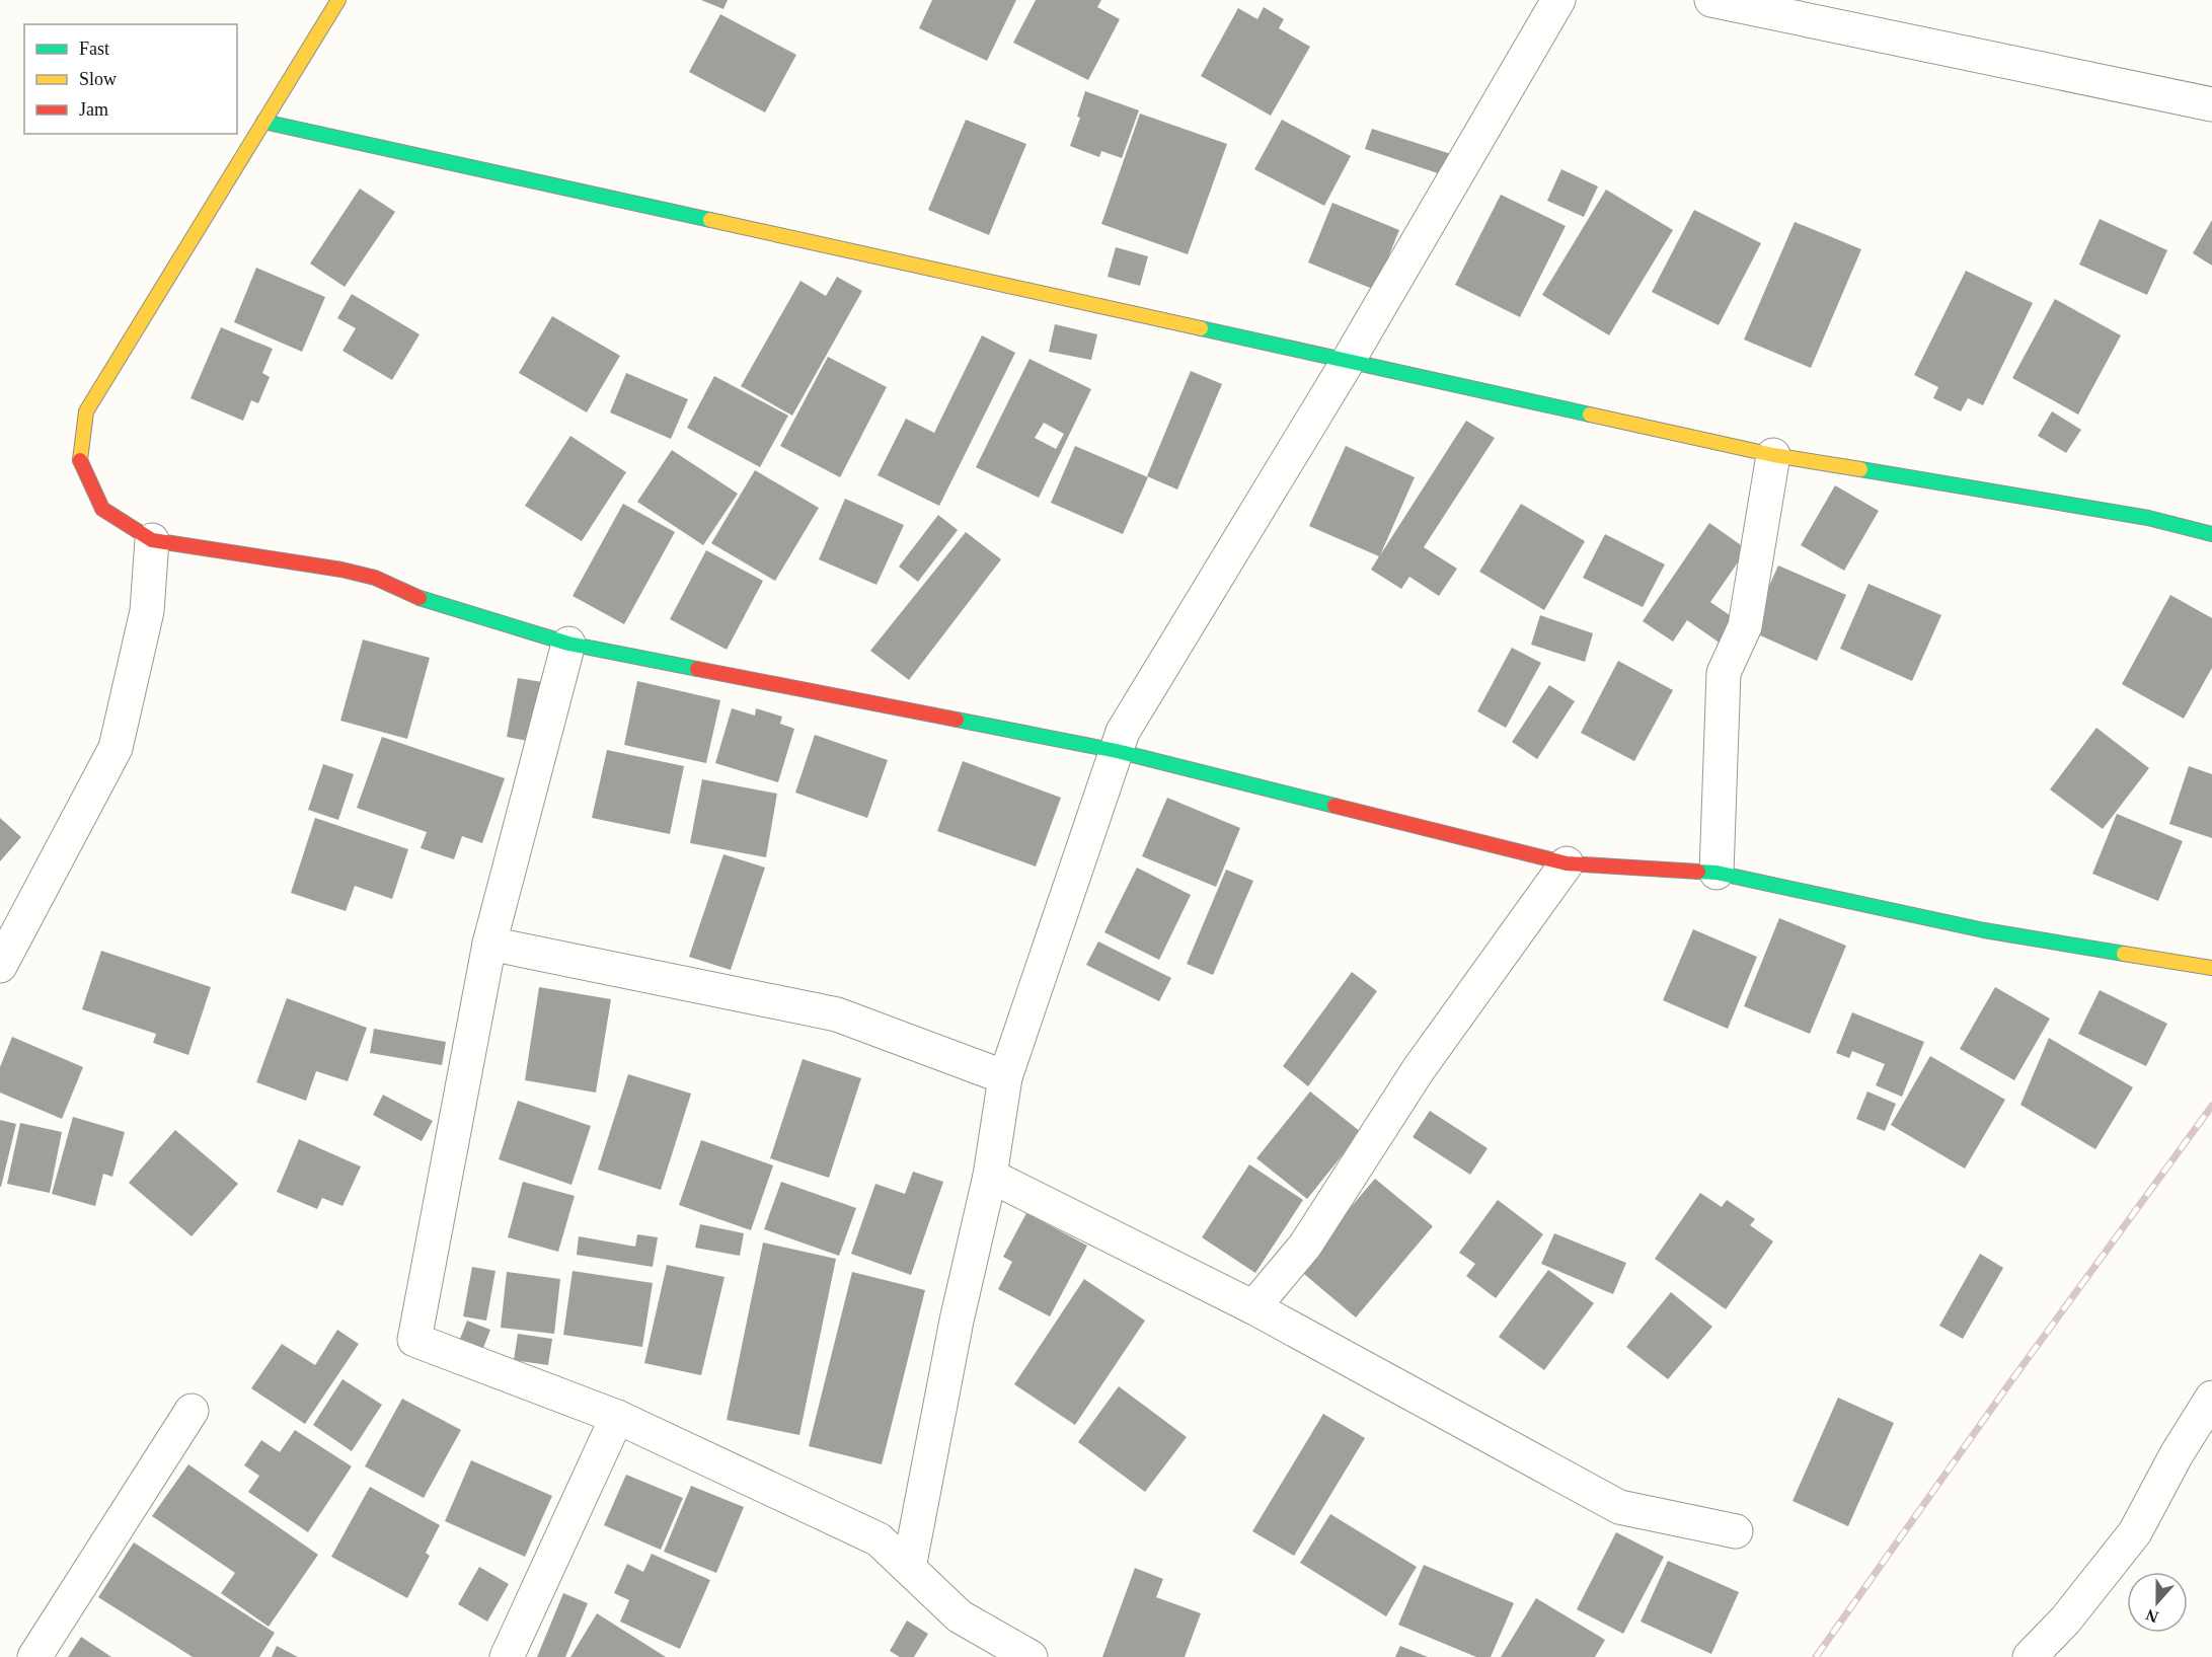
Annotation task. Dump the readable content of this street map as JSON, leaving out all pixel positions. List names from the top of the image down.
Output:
{
  "legend": ["Fast", "Slow", "Jam"],
  "north": "bottom"
}
